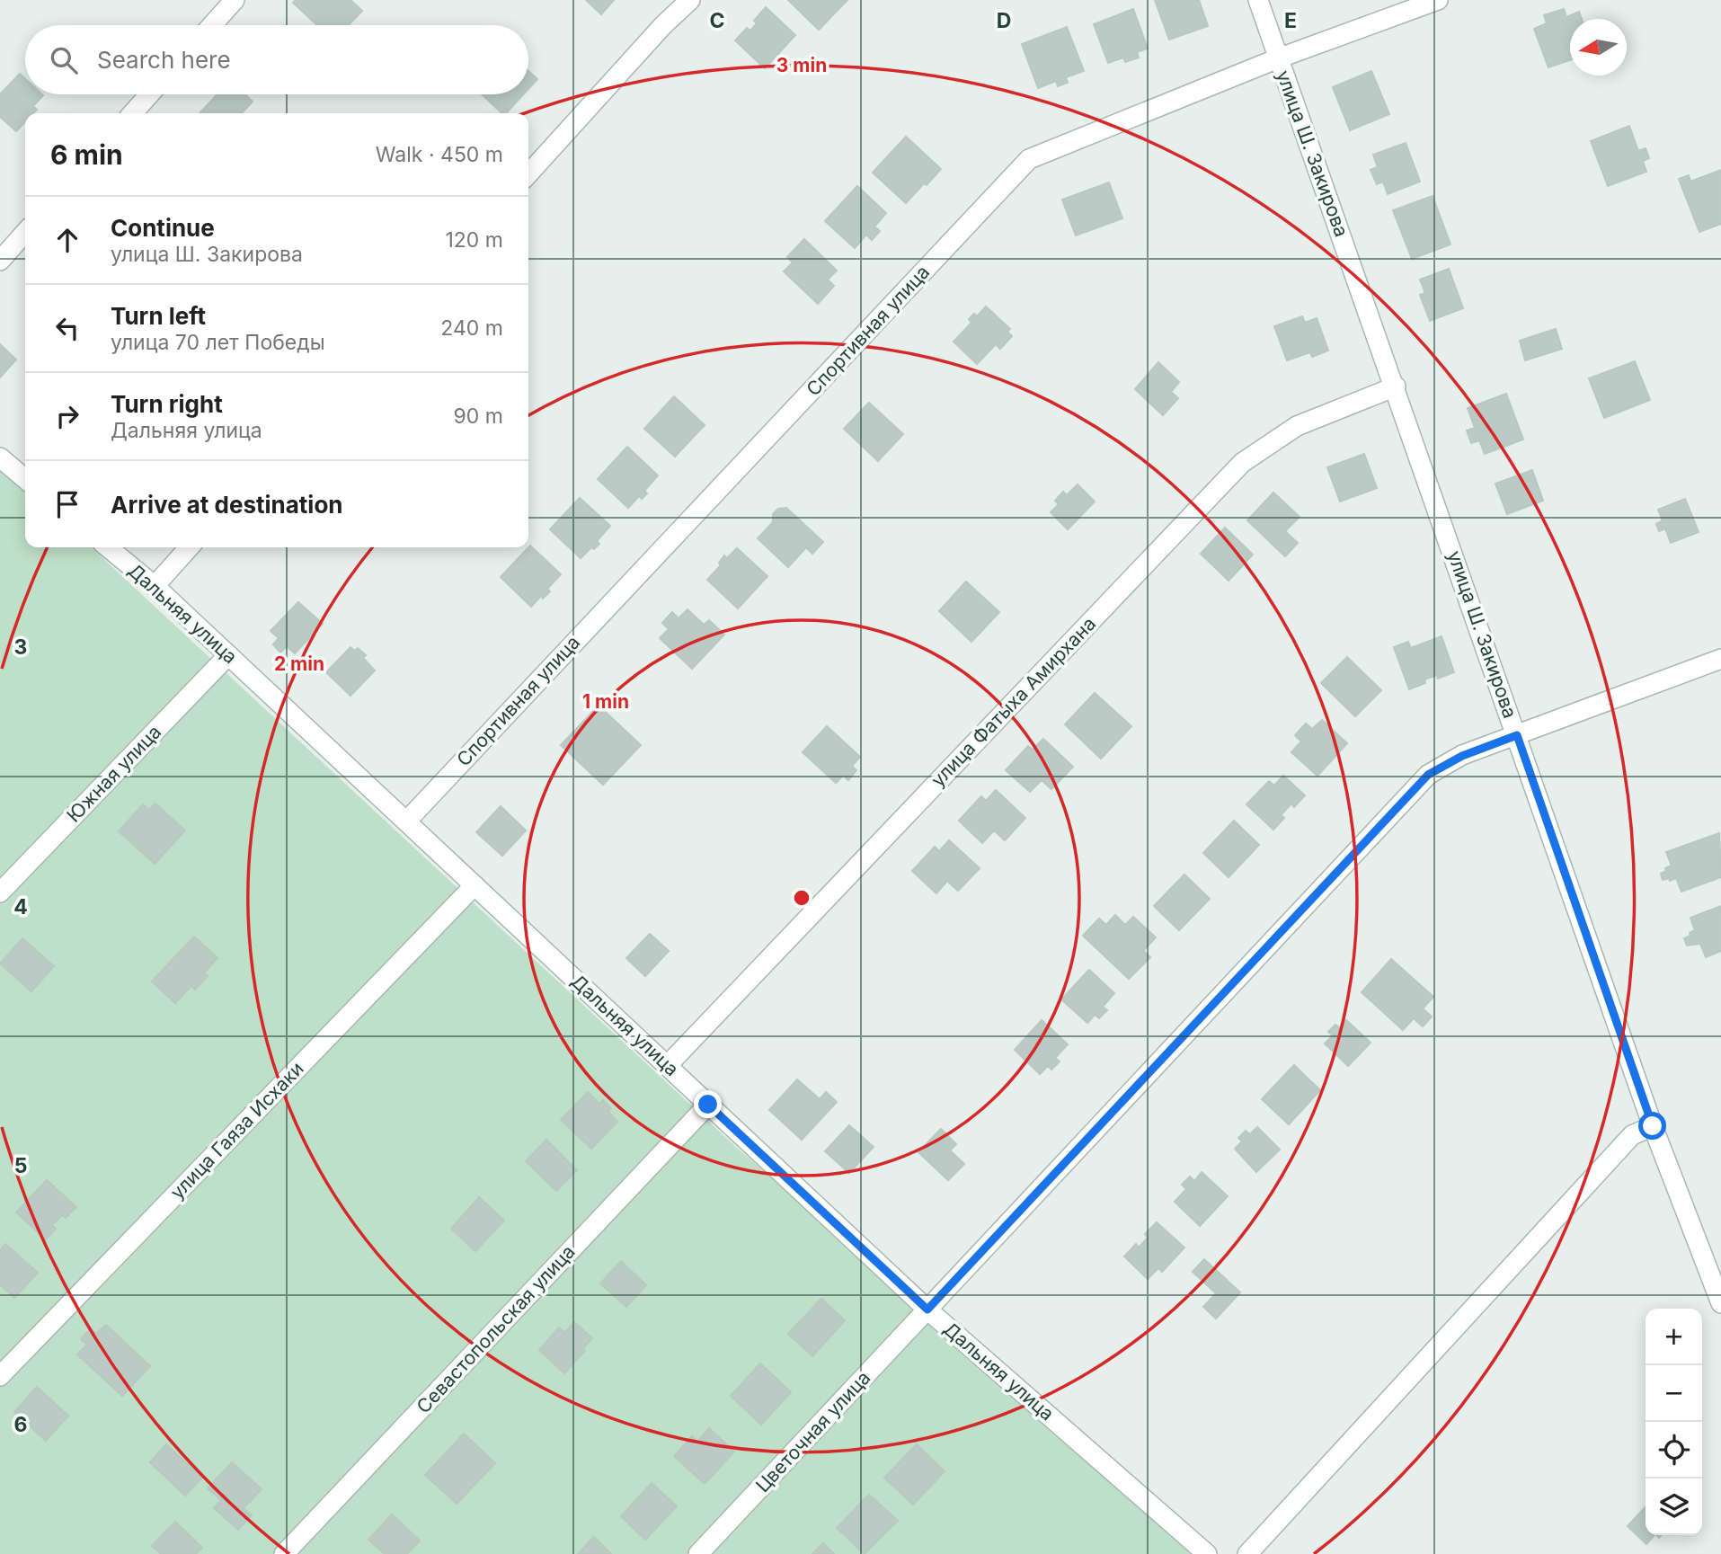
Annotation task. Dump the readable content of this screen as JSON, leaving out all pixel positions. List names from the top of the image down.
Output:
{
  "streets": {
    "street": [
      "улица Ш. Закирова",
      "Спортивная улица",
      "Дальняя улица",
      "улица Фатыха Амирхана",
      "Южная улица",
      "улица Гаяза Исхаки",
      "Севастопольская улица",
      "Цветочная улица"
    ]
  },
  "crossings": [
    ["улица Ш. Закирова", "Спортивная улица"],
    ["улица Ш. Закирова", "улица Фатыха Амирхана"],
    ["улица Ш. Закирова", "Цветочная улица"],
    ["Спортивная улица", "Дальняя улица"],
    ["Дальняя улица", "улица Фатыха Амирхана"],
    ["Дальняя улица", "Южная улица"],
    ["Дальняя улица", "улица Гаяза Исхаки"],
    ["Дальняя улица", "Севастопольская улица"],
    ["Дальняя улица", "Цветочная улица"]
  ],
  "north": "left",
  "page": {
    "search": "Search here",
    "heading": ["6 min", "Walk · 450 m"],
    "list": [
      ["Continue", "улица Ш. Закирова", "120 m"],
      ["Turn left", "улица 70 лет Победы", "240 m"],
      ["Turn right", "Дальняя улица", "90 m"],
      "Arrive at destination"
    ],
    "map_buttons": ["+", "−"]
  },
  "grid": {
    "columns": ["C", "D", "E"],
    "rows": [
      "3",
      "4",
      "5",
      "6"
    ]
  },
  "rings": ["3 min", "2 min", "1 min"]
}
